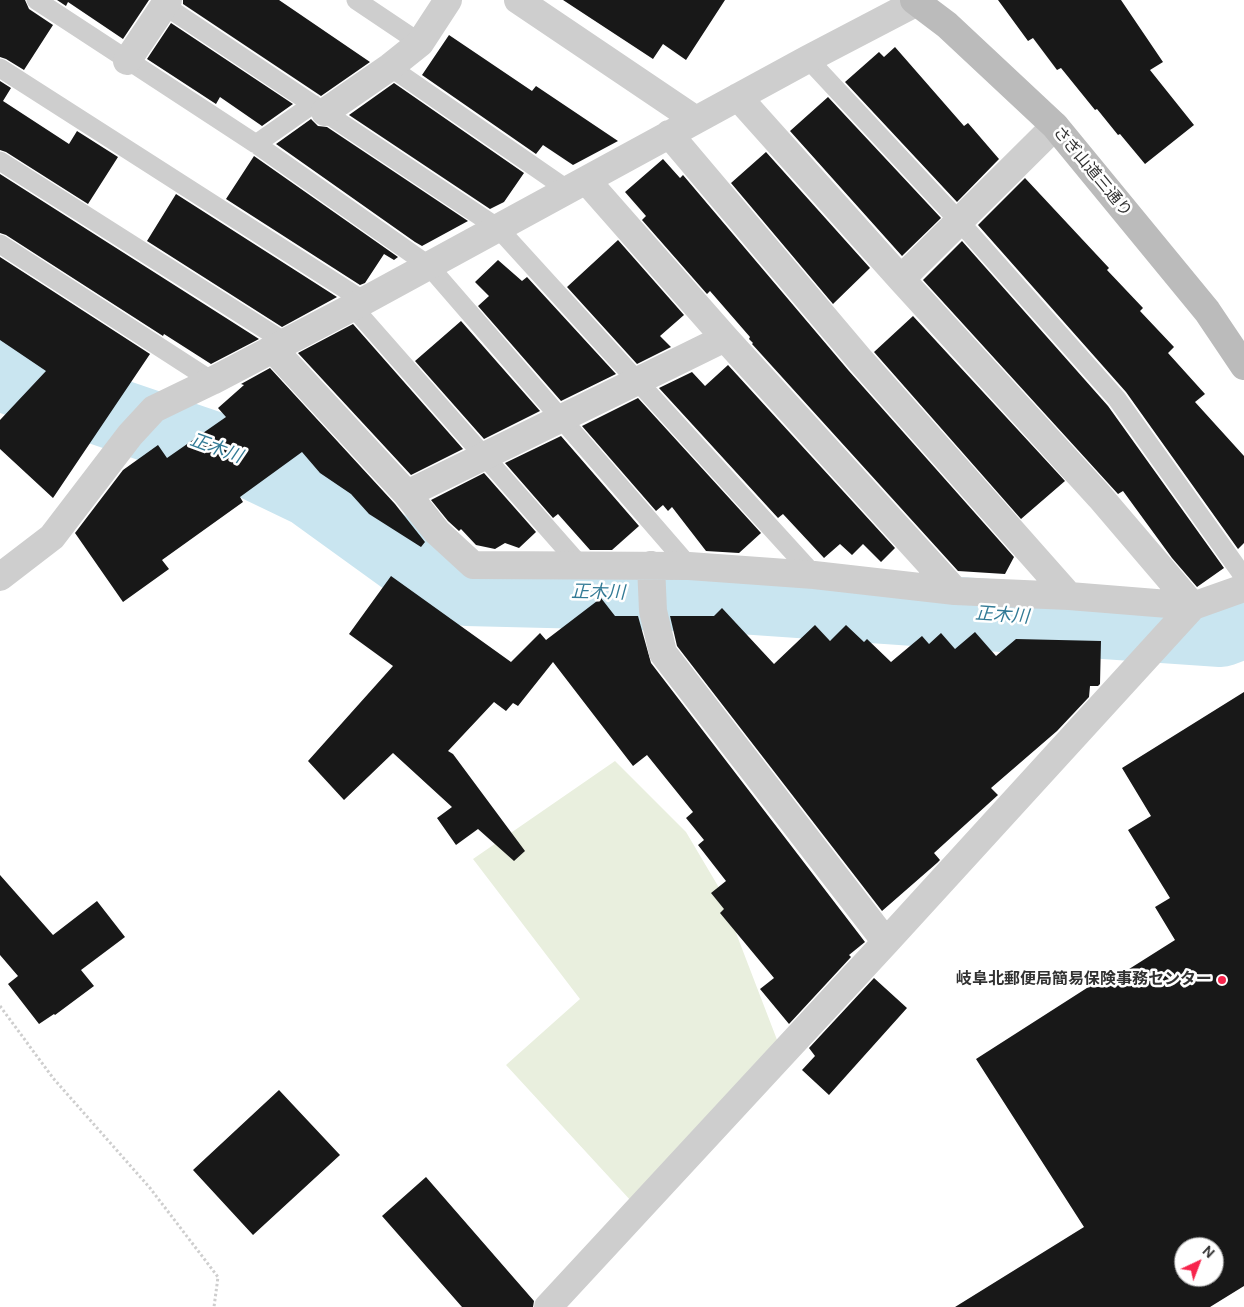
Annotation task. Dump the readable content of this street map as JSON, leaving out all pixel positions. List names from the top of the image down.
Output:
{
  "streets": {
    "street": ["さぎ山道三通り"]
  },
  "water": ["正木川"],
  "places": ["岐阜北郵便局簡易保険事務センター"],
  "north": "top right"
}
